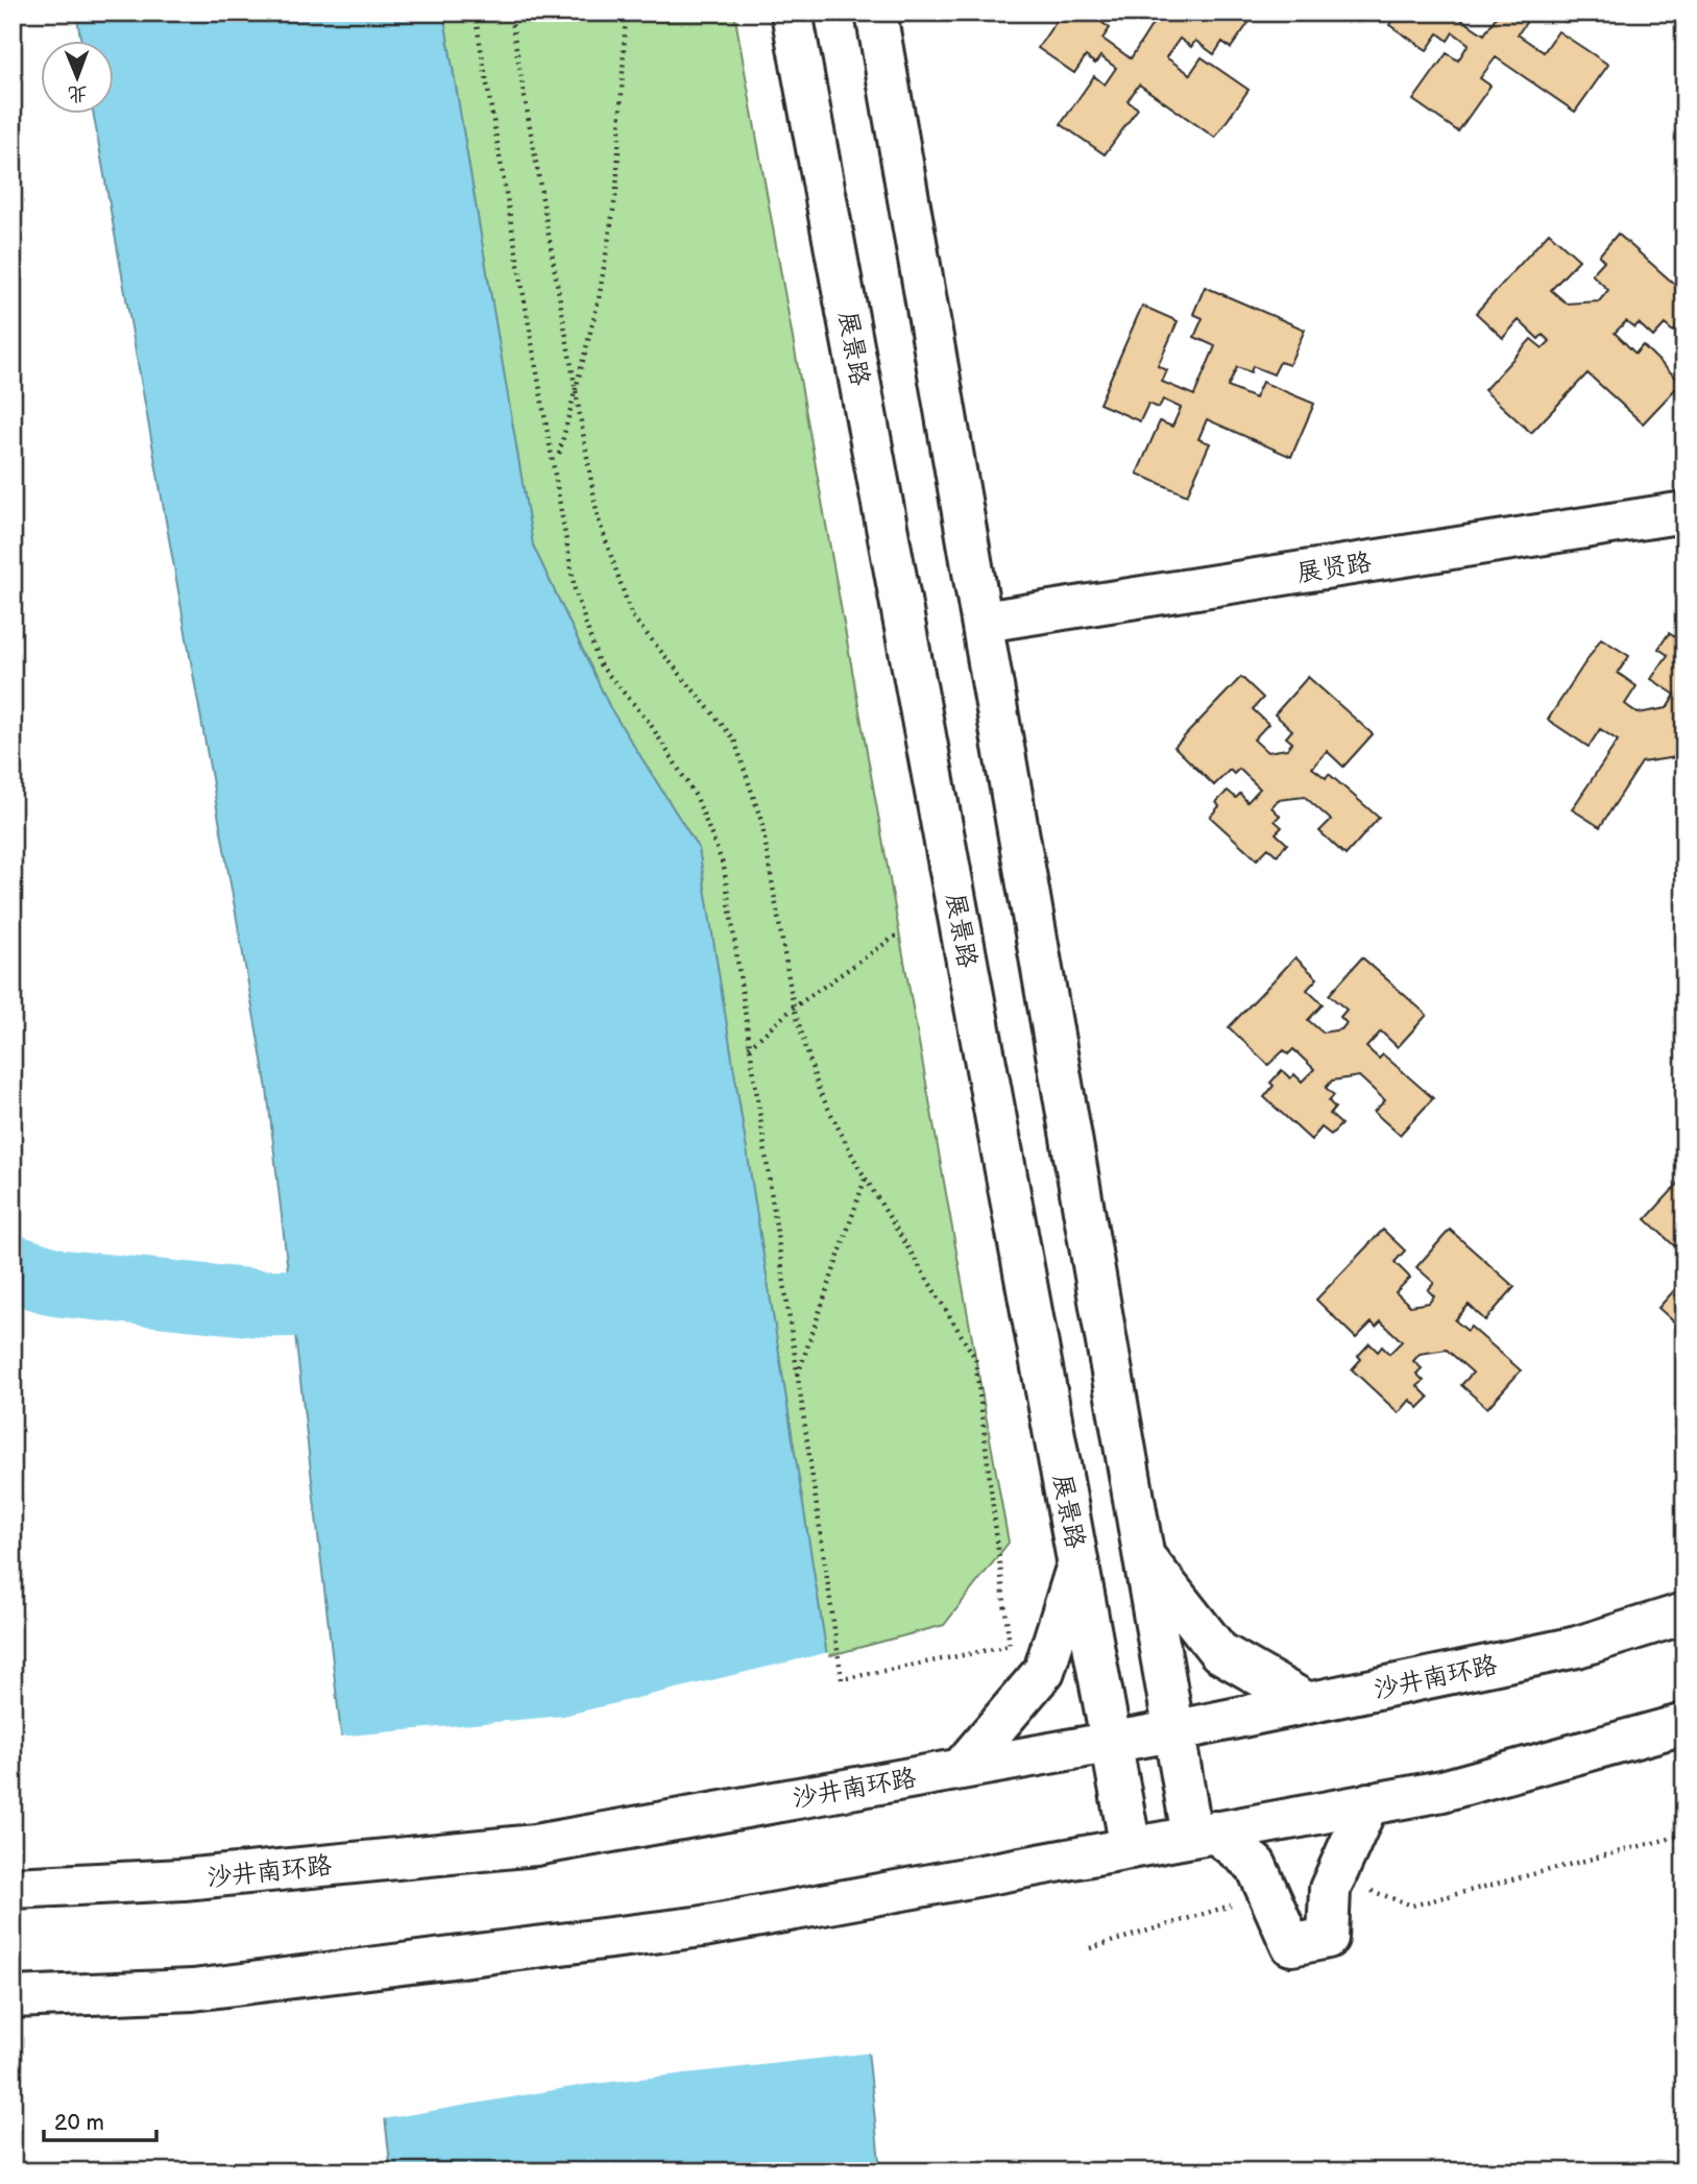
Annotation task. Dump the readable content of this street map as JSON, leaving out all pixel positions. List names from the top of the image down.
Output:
{
  "streets": {
    "main road": ["展景路", "展贤路", "沙井南环路"]
  },
  "crossings": [
    ["展景路", "沙井南环路"]
  ],
  "scale_bar": "20 m",
  "north": "bottom"
}
